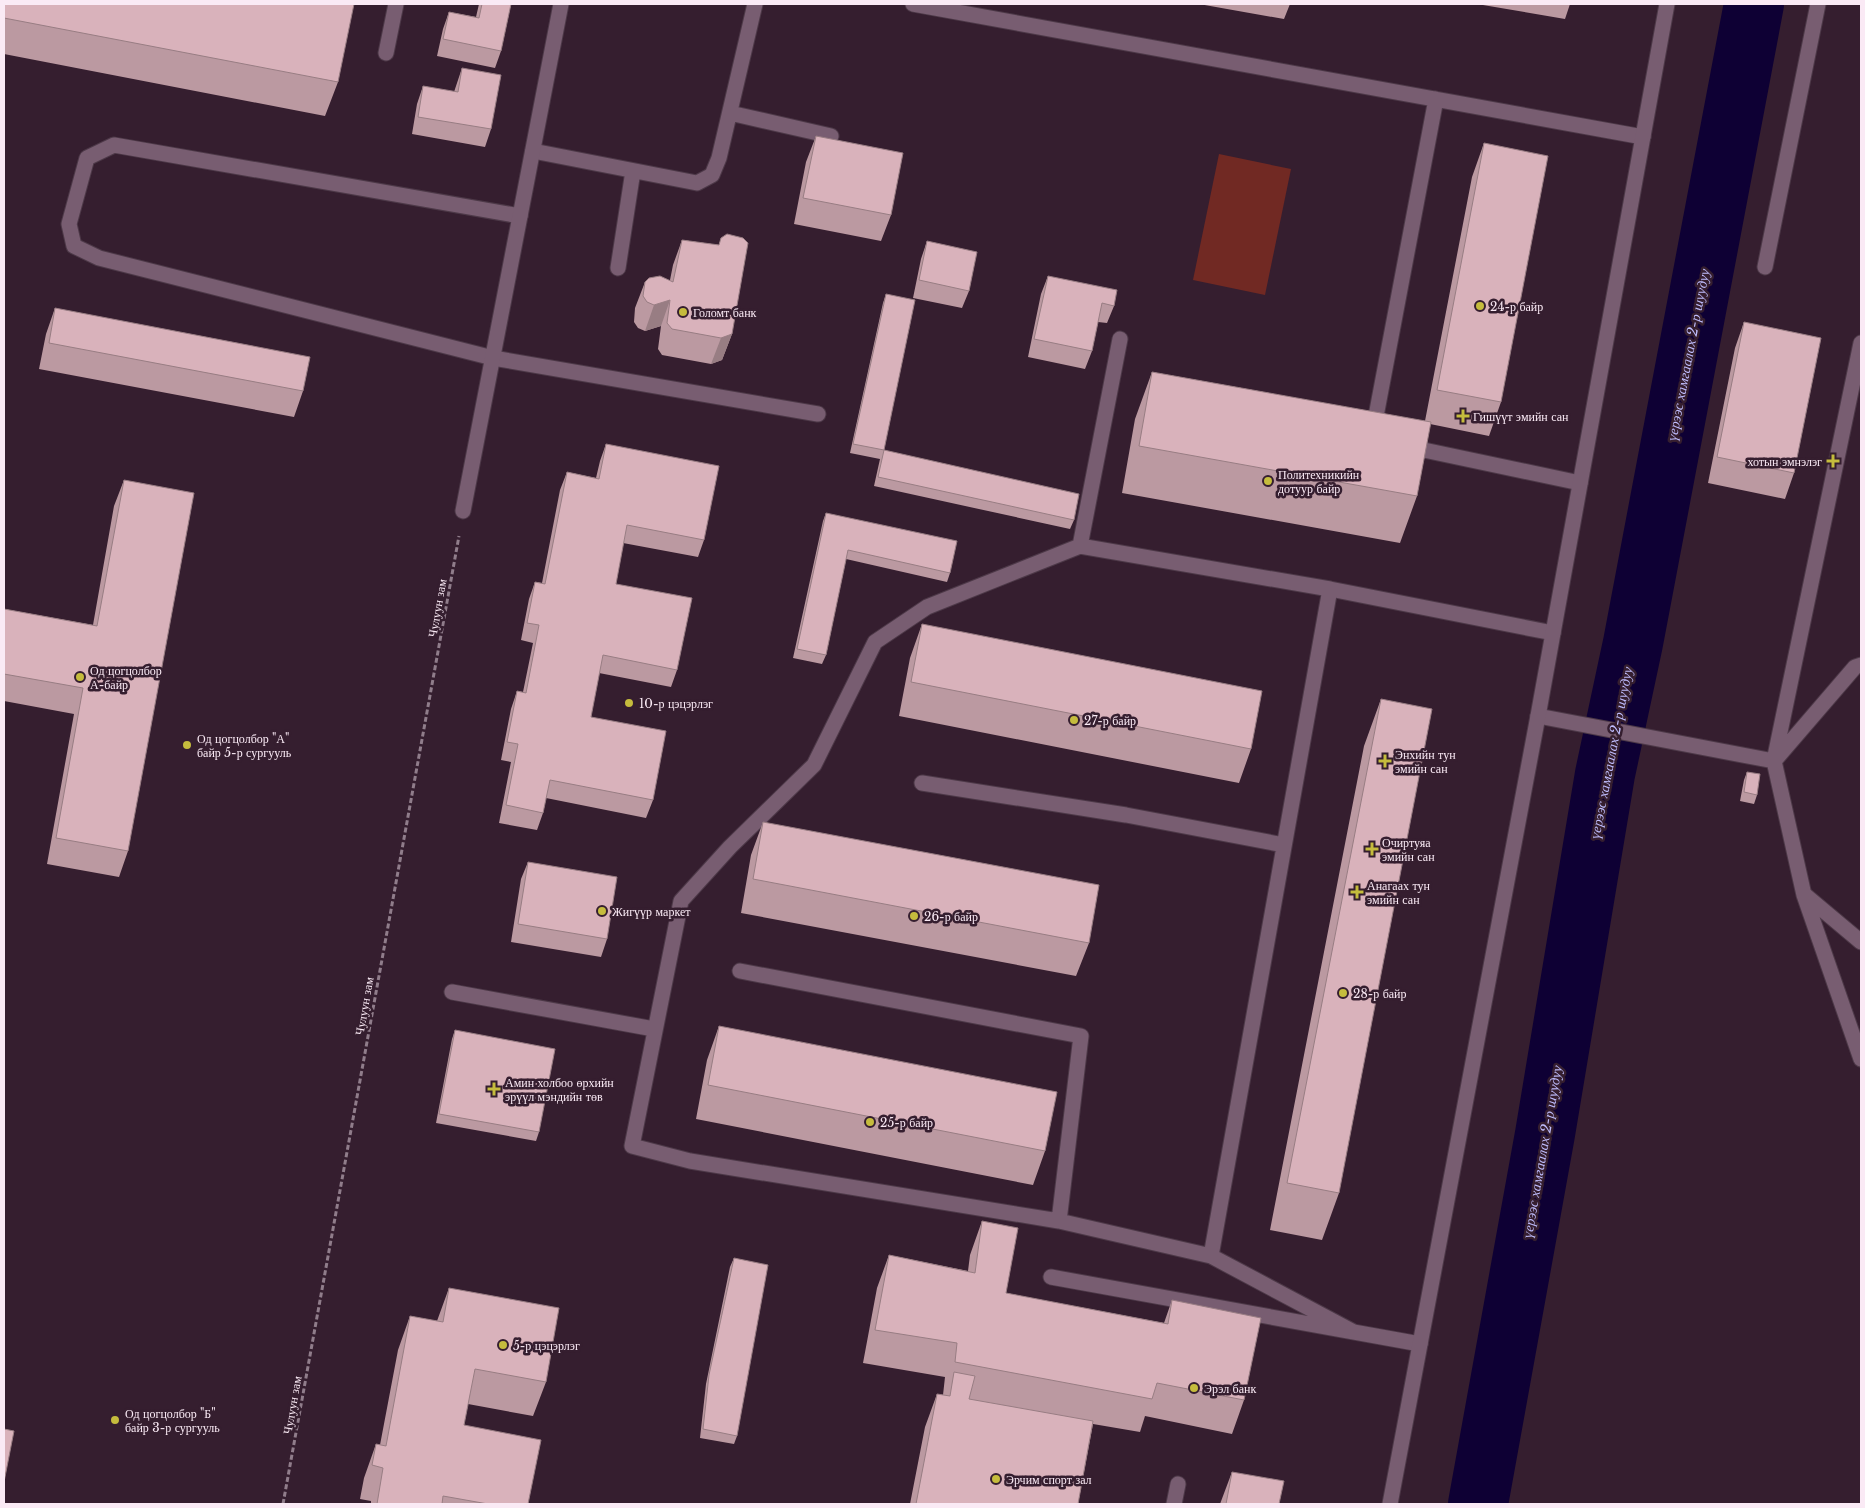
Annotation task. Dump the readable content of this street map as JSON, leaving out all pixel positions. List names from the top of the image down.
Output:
{
  "streets": {
    "path": ["Чулуун зам"]
  },
  "water": ["үерээс хамгаалах 2-р шуудуу"],
  "places": {
    "other": [
      "24-р байр",
      "Голомт банк",
      "Политехникийн дотуур байр",
      "Од цогцолбор А-байр",
      "10-р цэцэрлэг",
      "27-р байр",
      "Од цогцолбор \"А\" байр 5-р сургууль",
      "Жигүүр маркет",
      "26-р байр",
      "28-р байр",
      "25-р байр",
      "5-р цэцэрлэг",
      "Эрэл банк",
      "Од цогцолбор \"Б\" байр 3-р сургууль",
      "Эрчим спорт зал"
    ],
    "health": [
      "Гишүүт эмийн сан",
      "хотын эмнэлэг",
      "Энхийн тун эмийн сан",
      "Очиртуяа эмийн сан",
      "Анагаах тун эмийн сан",
      "Амин холбоо өрхийн эрүүл мэндийн төв"
    ]
  }
}
